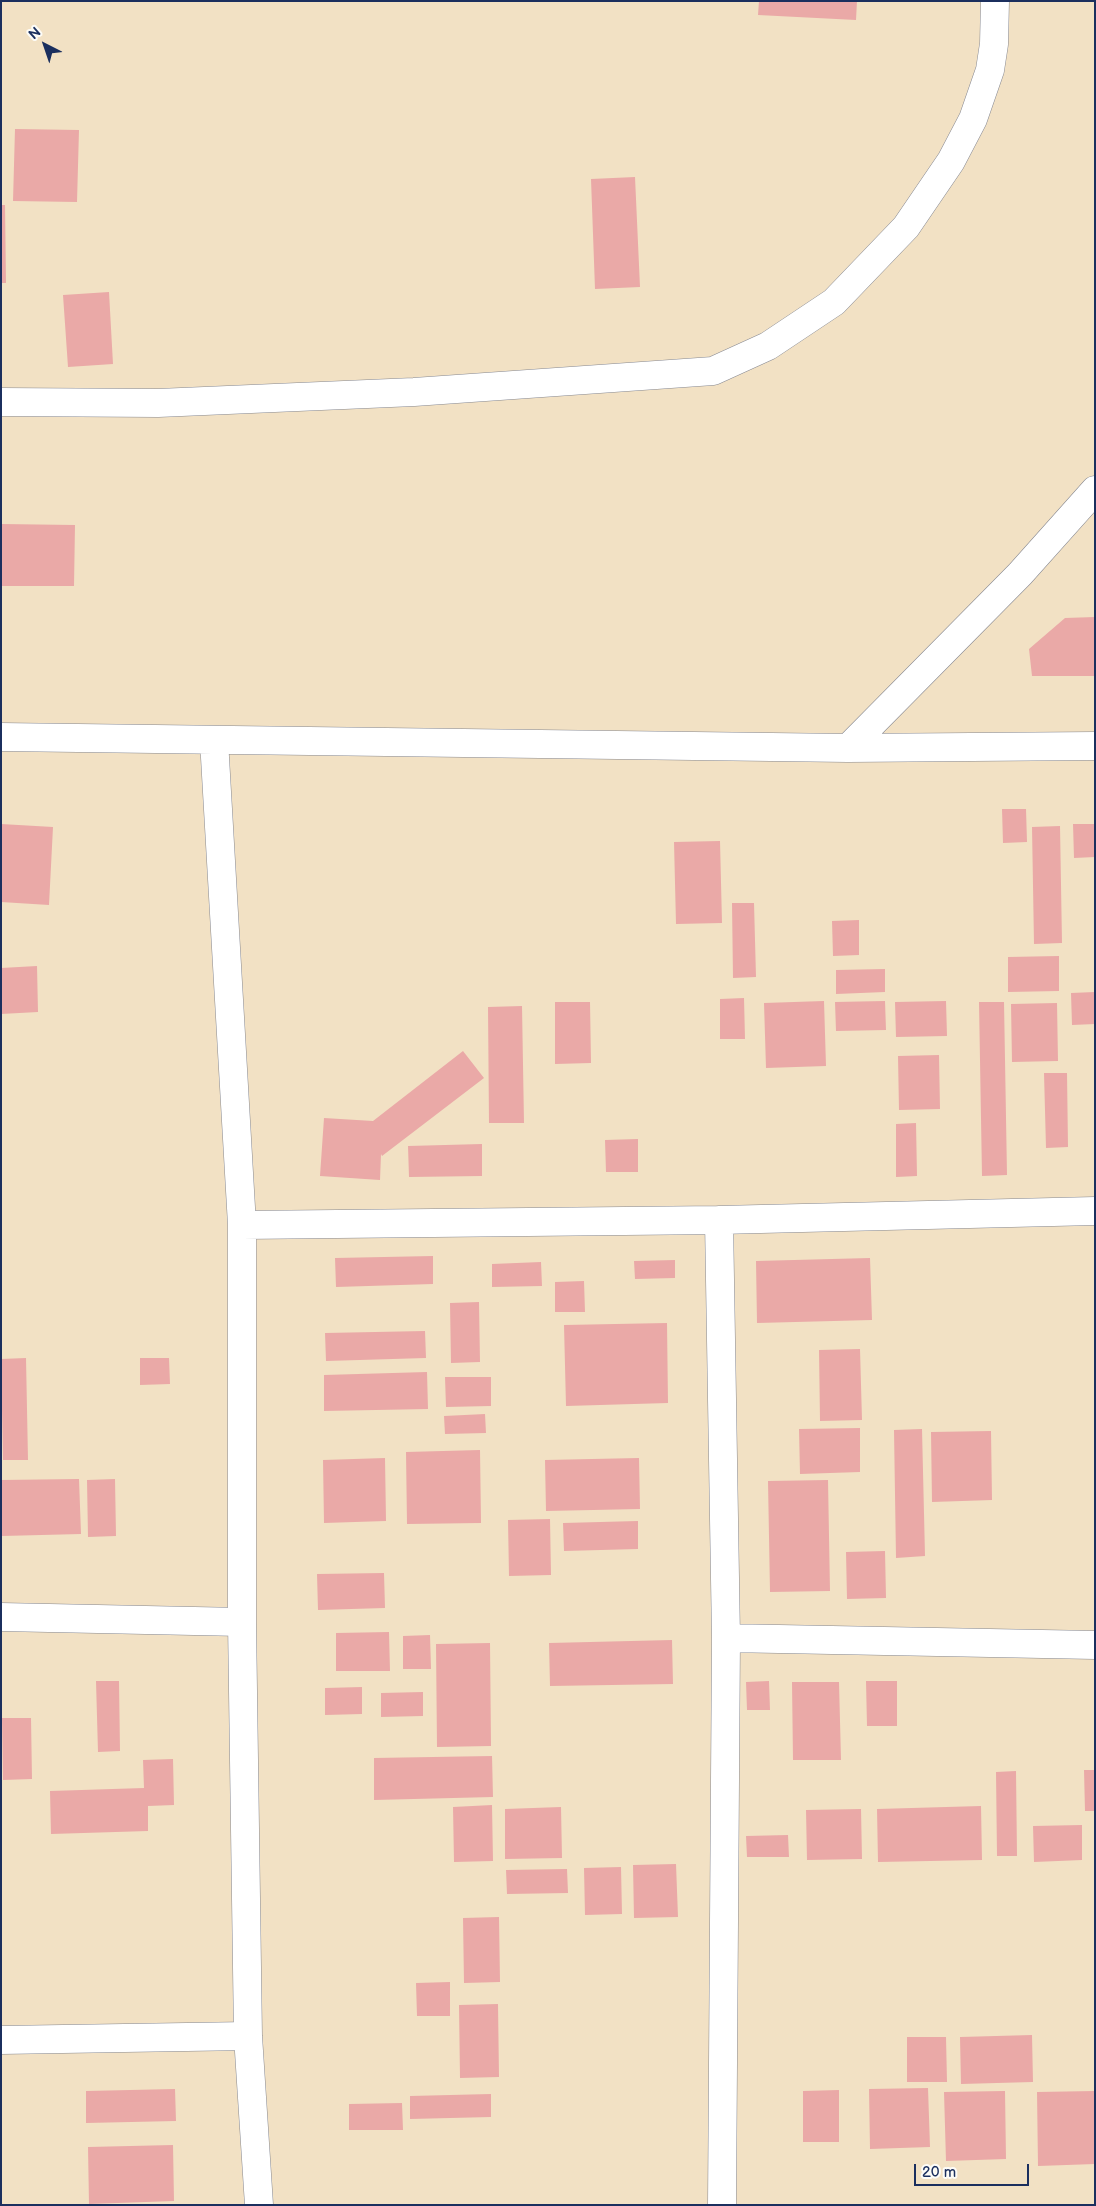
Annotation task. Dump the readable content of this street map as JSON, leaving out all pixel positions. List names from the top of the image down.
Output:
{
  "scale_bar": "20 m",
  "north": "top left"
}
